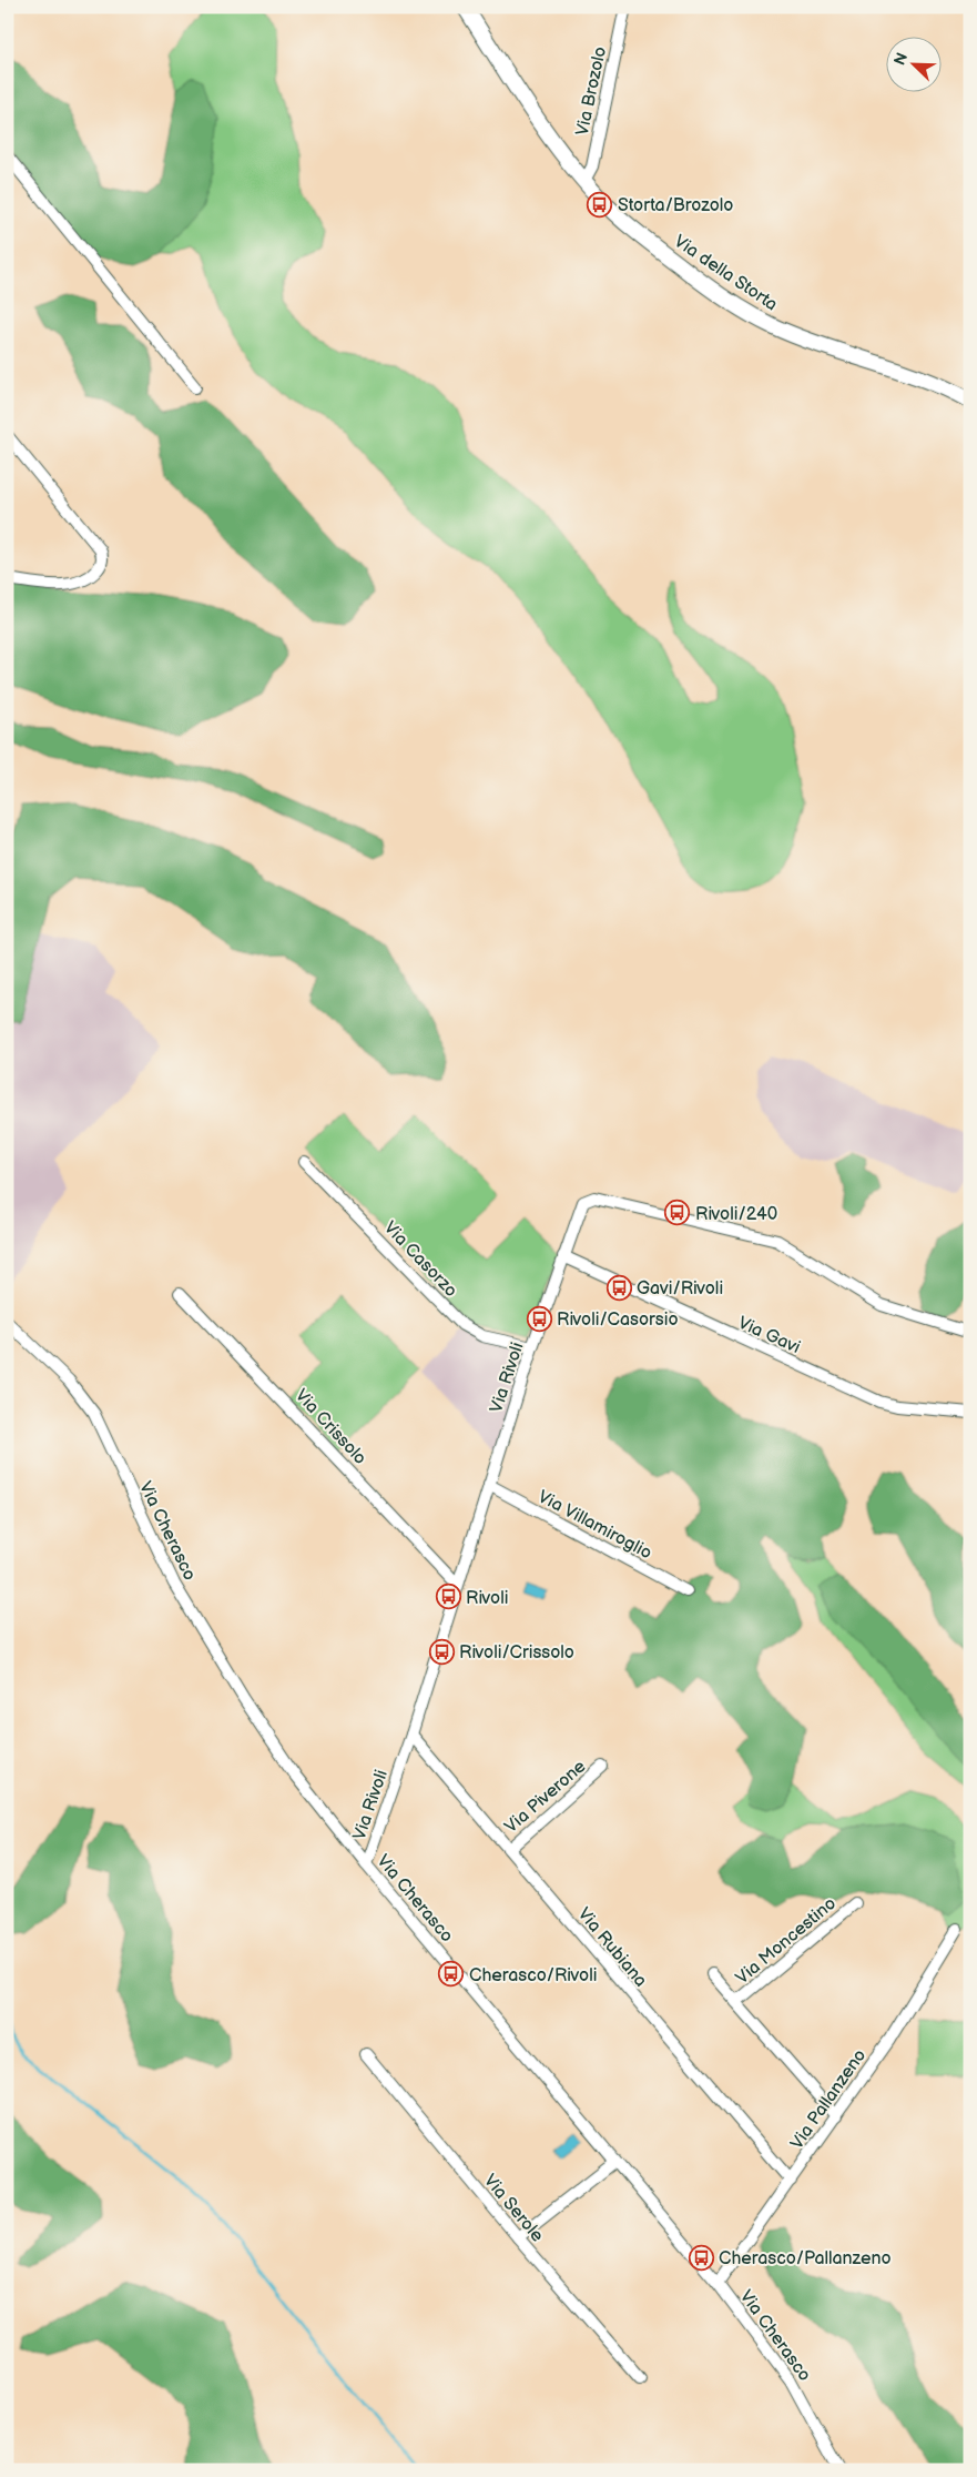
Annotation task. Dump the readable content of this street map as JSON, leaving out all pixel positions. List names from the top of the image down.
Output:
{
  "streets": {
    "main road": ["Via della Storta"],
    "street": [
      "Via Brozolo",
      "Via Casorzo",
      "Via Gavi",
      "Via Rivoli",
      "Via Crissolo",
      "Via Villamiroglio",
      "Via Cherasco",
      "Via Piverone",
      "Via Moncestino",
      "Via Rubiana",
      "Via Pallanzeno",
      "Via Serole"
    ]
  },
  "crossings": [
    ["Via Brozolo", "Via della Storta"],
    ["Via Casorzo", "Via Rivoli"],
    ["Via Gavi", "Via Rivoli"],
    ["Via Rivoli", "Via Crissolo"],
    ["Via Rivoli", "Via Villamiroglio"],
    ["Via Rivoli", "Via Cherasco"],
    ["Via Rivoli", "Via Rubiana"],
    ["Via Cherasco", "Via Pallanzeno"],
    ["Via Piverone", "Via Rubiana"],
    ["Via Rubiana", "Via Pallanzeno"]
  ],
  "places": {
    "bus stop": [
      "Storta/Brozolo",
      "Rivoli/240",
      "Gavi/Rivoli",
      "Rivoli/Casorsio",
      "Rivoli",
      "Rivoli/Crissolo",
      "Cherasco/Rivoli",
      "Cherasco/Pallanzeno"
    ]
  },
  "north": "top left"
}
